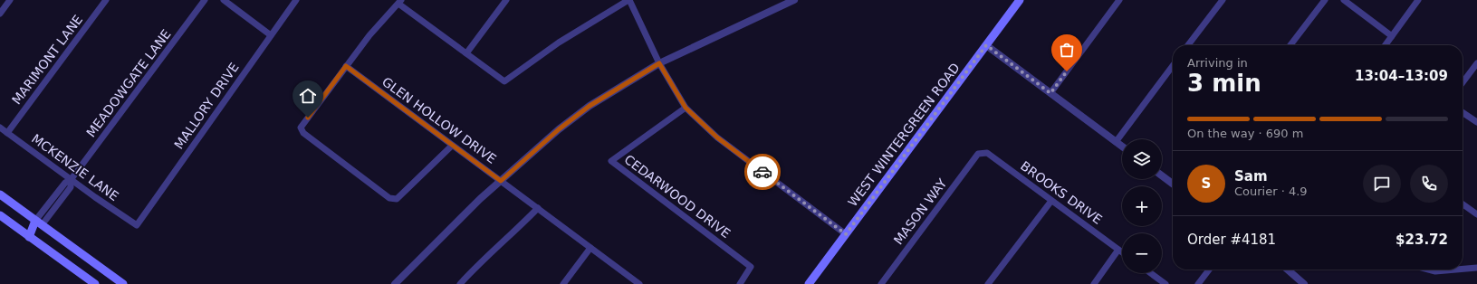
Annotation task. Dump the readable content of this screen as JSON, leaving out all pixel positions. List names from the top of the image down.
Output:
{
  "streets": {
    "main road": ["WEST WINTERGREEN ROAD"],
    "street": [
      "MARIMONT LANE",
      "MEADOWGATE LANE",
      "MALLORY DRIVE",
      "GLEN HOLLOW DRIVE",
      "MCKENZIE LANE",
      "BROOKS DRIVE",
      "CEDARWOOD DRIVE",
      "MASON WAY"
    ]
  },
  "crossings": [
    ["MARIMONT LANE", "MCKENZIE LANE"],
    ["MEADOWGATE LANE", "MCKENZIE LANE"],
    ["MALLORY DRIVE", "MCKENZIE LANE"],
    ["BROOKS DRIVE", "MASON WAY"]
  ],
  "page": {
    "heading": ["3 min", "Arriving in", "13:04–13:09"],
    "panel": [
      "Sam",
      "Courier · 4.9",
      "Order #4181",
      "$23.72"
    ],
    "bar": "On the way · 690 m",
    "map_buttons": ["+", "−"],
    "round": "S"
  }
}
